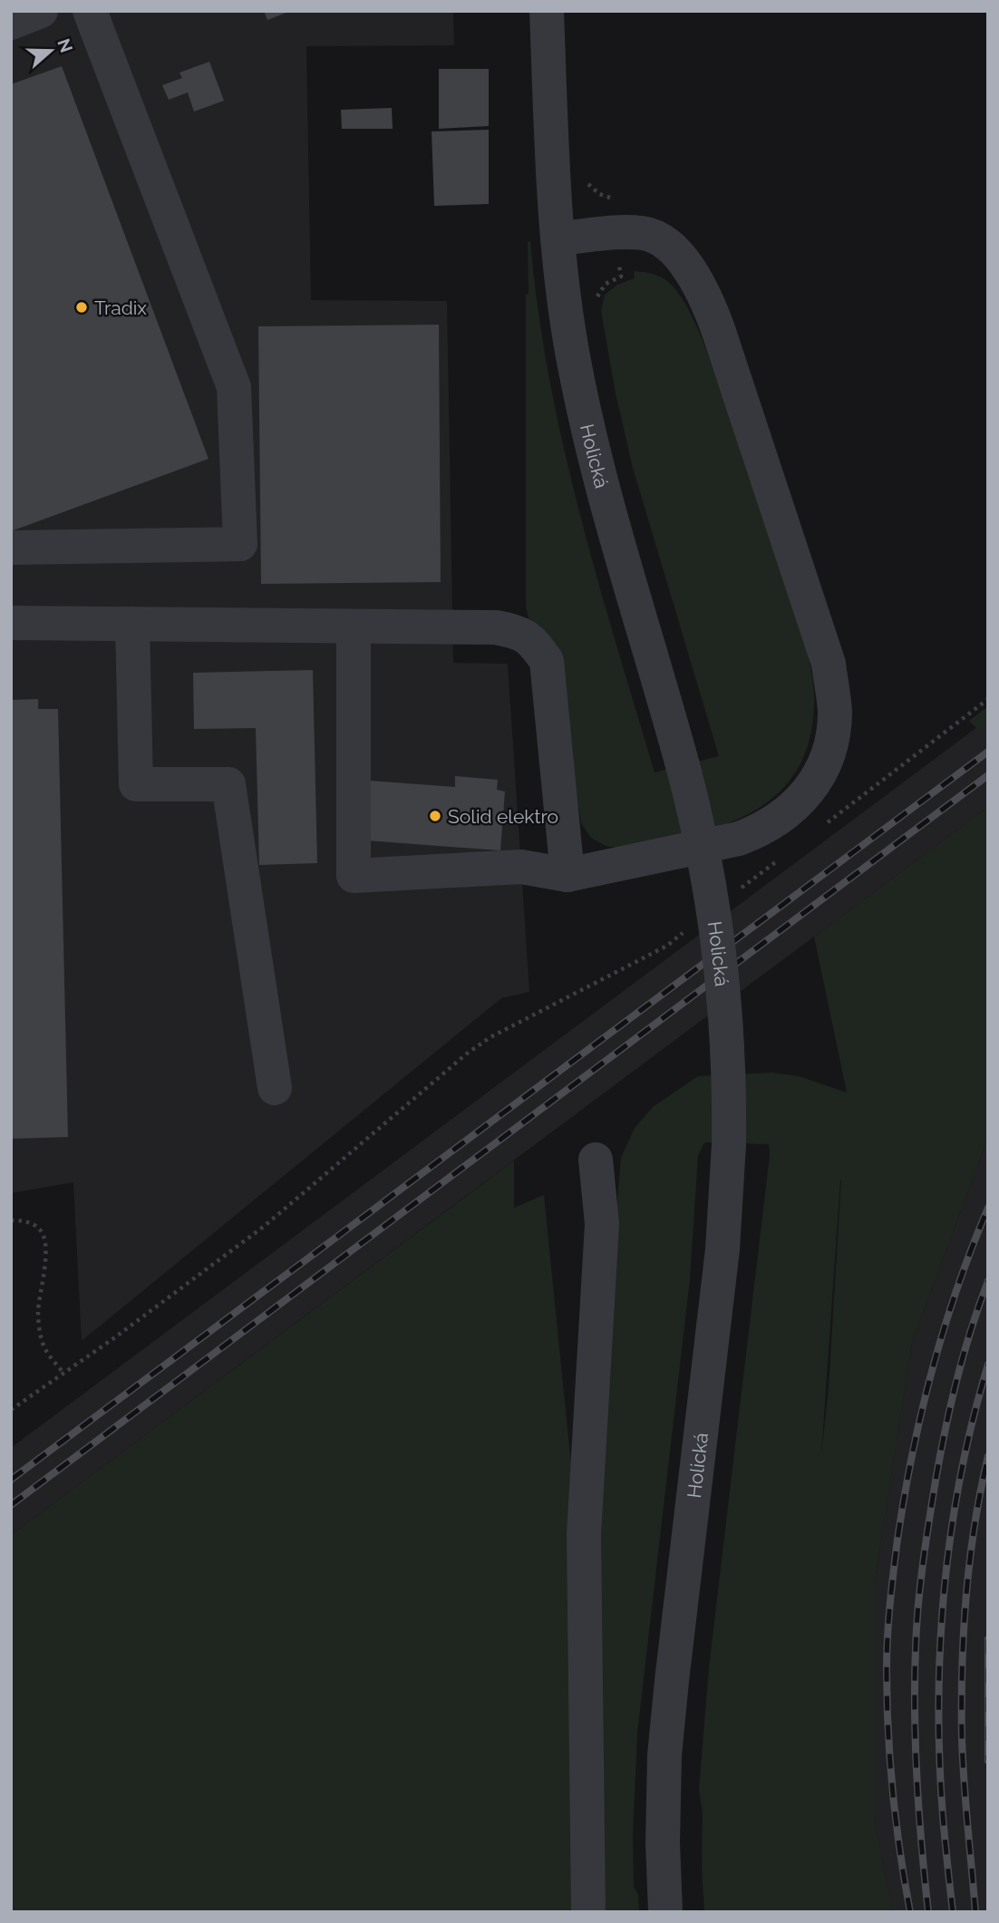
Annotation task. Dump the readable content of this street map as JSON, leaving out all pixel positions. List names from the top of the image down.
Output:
{
  "streets": {
    "street": ["Holická"]
  },
  "places": ["Tradix", "Solid elektro"],
  "north": "right"
}
